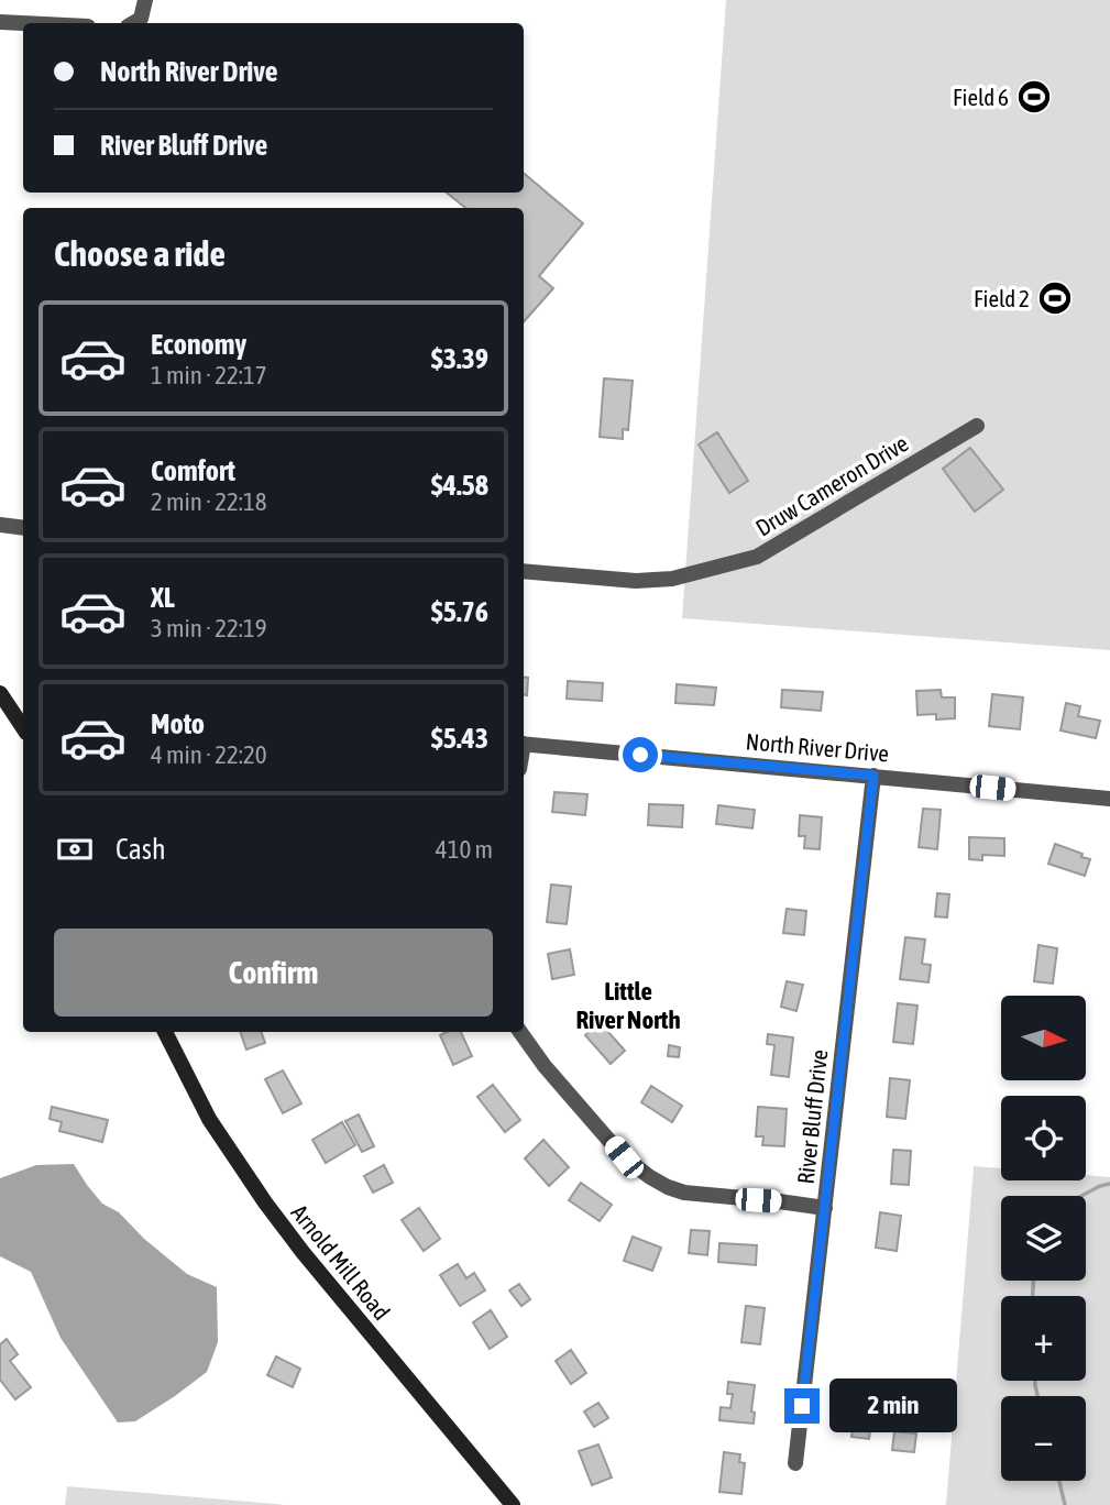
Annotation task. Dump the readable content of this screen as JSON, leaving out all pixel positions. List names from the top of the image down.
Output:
{
  "streets": {
    "main road": ["Arnold Mill Road"],
    "street": ["Druw Cameron Drive", "North River Drive", "River Bluff Drive"]
  },
  "crossings": [
    ["North River Drive", "River Bluff Drive"]
  ],
  "districts": ["Little River North"],
  "places": {
    "sports": ["Field 6", "Field 2"]
  },
  "north": "right",
  "page": {
    "banner": ["North River Drive", "River Bluff Drive"],
    "heading": "Choose a ride",
    "list": [
      {
        "name": "Economy",
        "note": "1 min · 22:17",
        "value": "$3.39"
      },
      {
        "name": "Comfort",
        "note": "2 min · 22:18",
        "value": "$4.58"
      },
      {
        "name": "XL",
        "note": "3 min · 22:19",
        "value": "$5.76"
      },
      {
        "name": "Moto",
        "note": "4 min · 22:20",
        "value": "$5.43"
      }
    ],
    "pay": ["Cash", "410 m"],
    "buttons": "Confirm",
    "map_buttons": ["+", "−"],
    "bubble": "2 min"
  }
}
